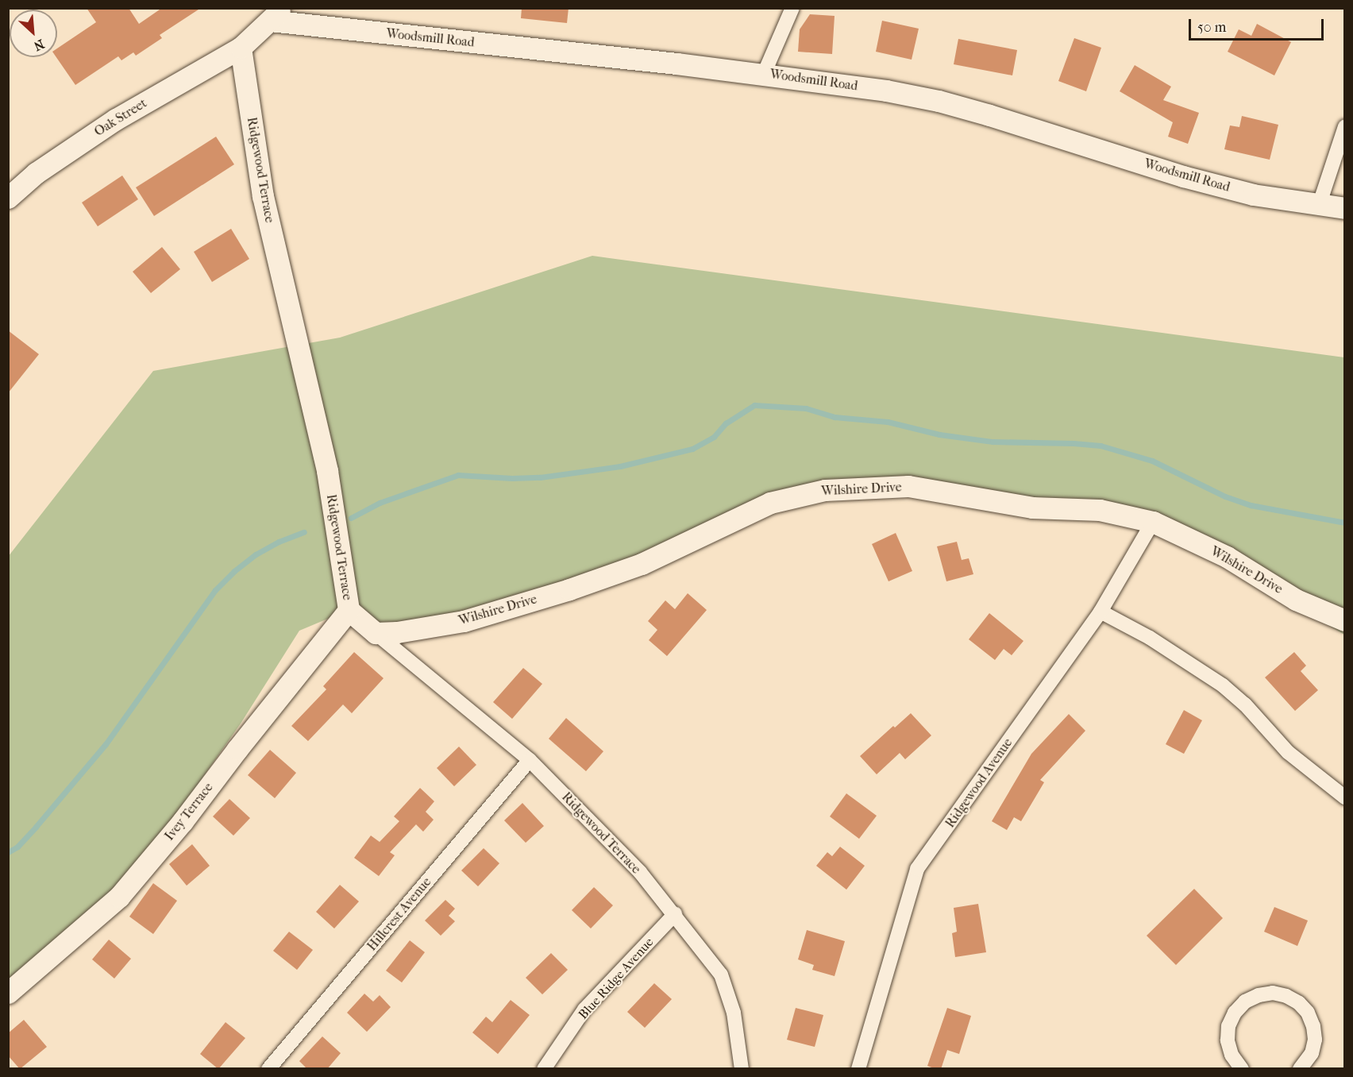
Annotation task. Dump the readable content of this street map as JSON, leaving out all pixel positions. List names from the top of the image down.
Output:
{
  "streets": {
    "street": [
      "Woodsmill Road",
      "Oak Street",
      "Ridgewood Terrace",
      "Wilshire Drive",
      "Ridgewood Avenue",
      "Ivey Terrace",
      "Hillcrest Avenue",
      "Blue Ridge Avenue"
    ]
  },
  "crossings": [
    ["Woodsmill Road", "Oak Street"],
    ["Oak Street", "Ridgewood Terrace"],
    ["Ridgewood Terrace", "Wilshire Drive"],
    ["Ridgewood Terrace", "Ivey Terrace"],
    ["Ridgewood Terrace", "Hillcrest Avenue"],
    ["Ridgewood Terrace", "Blue Ridge Avenue"],
    ["Wilshire Drive", "Ridgewood Avenue"]
  ],
  "scale_bar": "50 m",
  "north": "bottom right"
}
